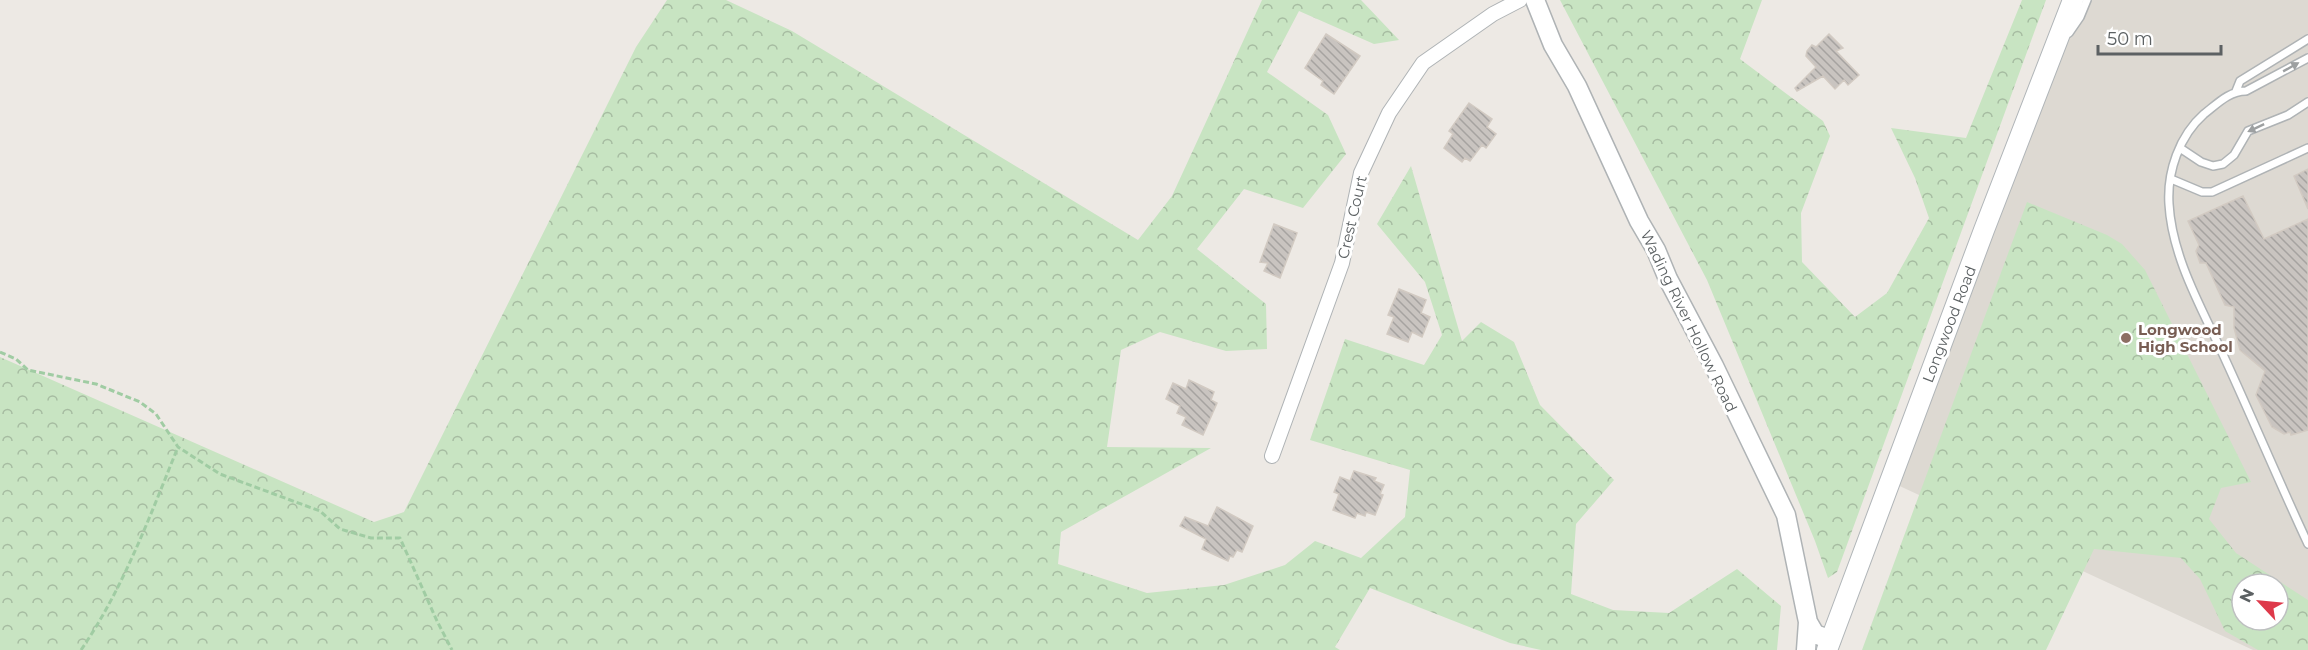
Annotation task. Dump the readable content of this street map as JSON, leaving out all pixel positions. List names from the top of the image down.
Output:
{
  "streets": {
    "main road": ["Longwood Road"],
    "street": ["Crest Court", "Wading River Hollow Road"]
  },
  "places": ["Longwood High School"],
  "scale_bar": "50 m",
  "north": "top left"
}
